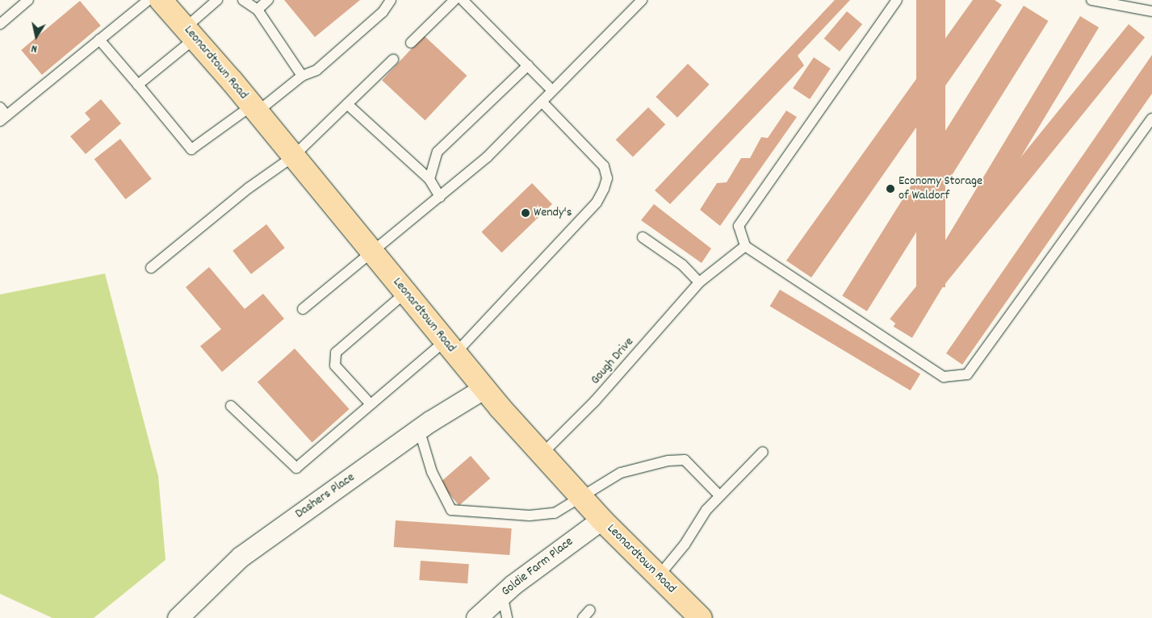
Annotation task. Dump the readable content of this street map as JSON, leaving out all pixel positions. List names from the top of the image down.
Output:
{
  "streets": {
    "highway": ["Leonardtown Road"],
    "street": ["Dashers Place", "Goldie Farm Place"],
    "lane": ["Gough Drive"]
  },
  "crossings": [
    ["Leonardtown Road", "Gough Drive"],
    ["Leonardtown Road", "Dashers Place"],
    ["Leonardtown Road", "Goldie Farm Place"]
  ],
  "places": ["Economy Storage of Waldorf", "Wendy's"],
  "north": "bottom"
}
